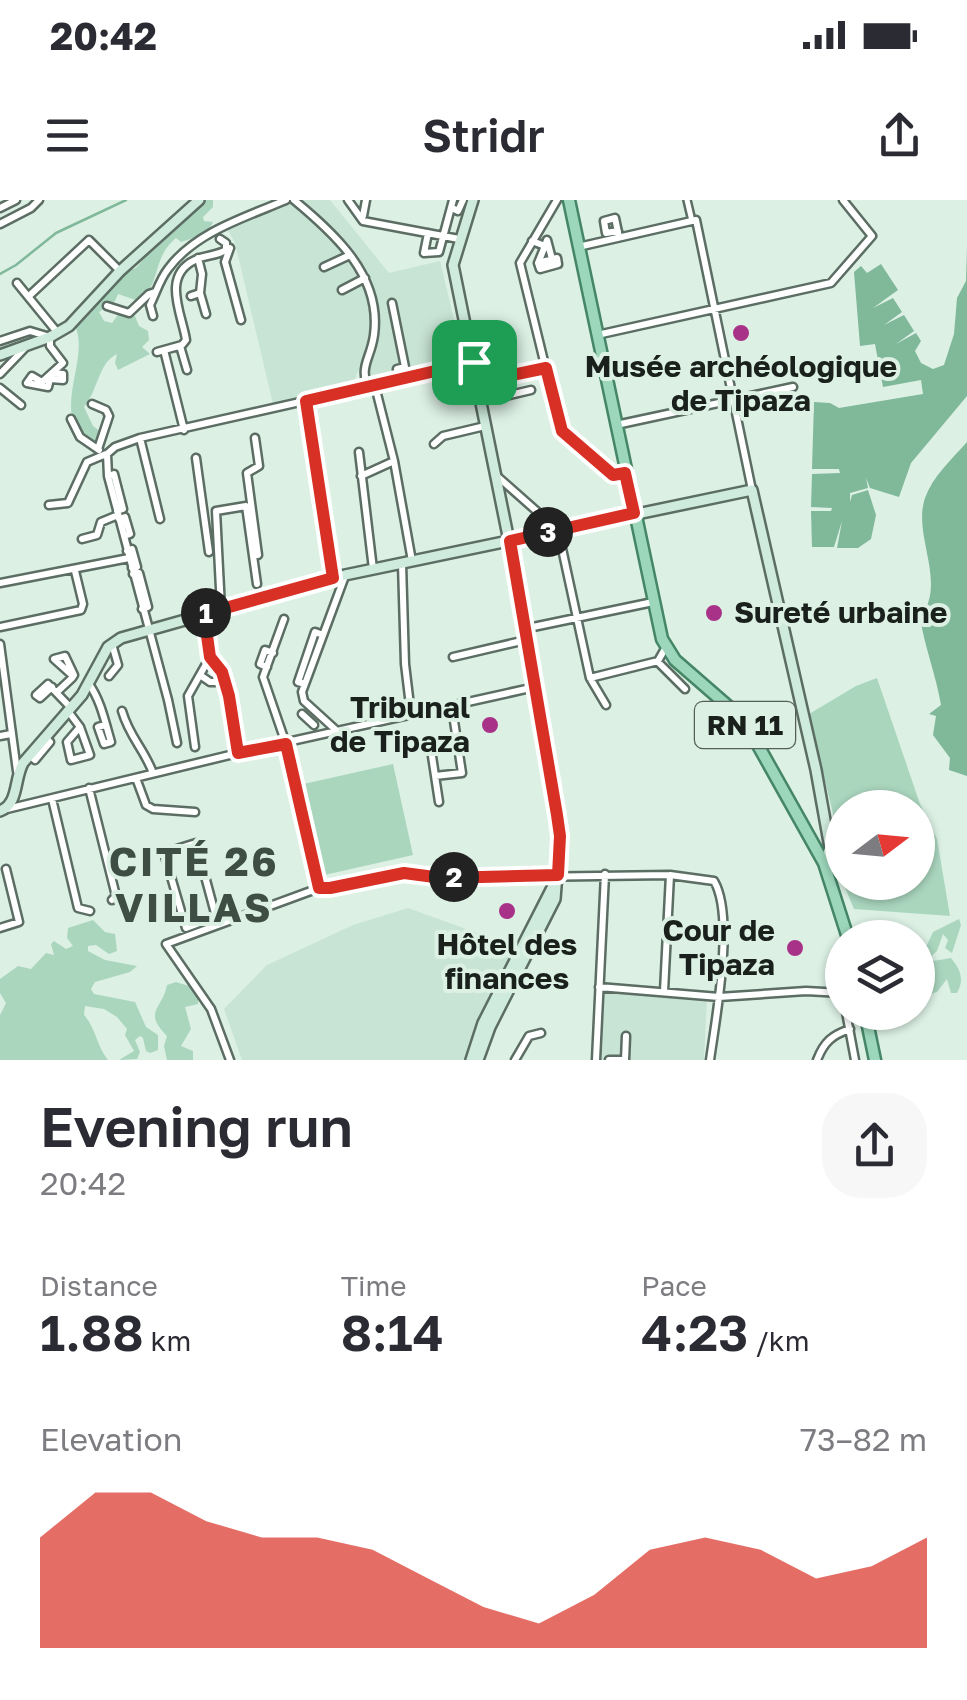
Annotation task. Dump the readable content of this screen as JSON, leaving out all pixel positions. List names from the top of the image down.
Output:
{
  "streets": {
    "main road": ["RN 11"]
  },
  "districts": ["CITÉ 26 VILLAS"],
  "places": [
    "Musée archéologique de Tipaza",
    "Sureté urbaine",
    "Tribunal de Tipaza",
    "Hôtel des finances",
    "Cour de Tipaza"
  ],
  "north": "right",
  "page": {
    "status": "20:42",
    "header": "Stridr",
    "pins": ["3", "1", "2"],
    "heading": ["Evening run", "20:42"],
    "stats": [
      ["Distance", "1.88 km"],
      ["Time", "8:14"],
      ["Pace", "4:23 /km"]
    ],
    "chart": ["Elevation", "73–82 m"]
  }
}
